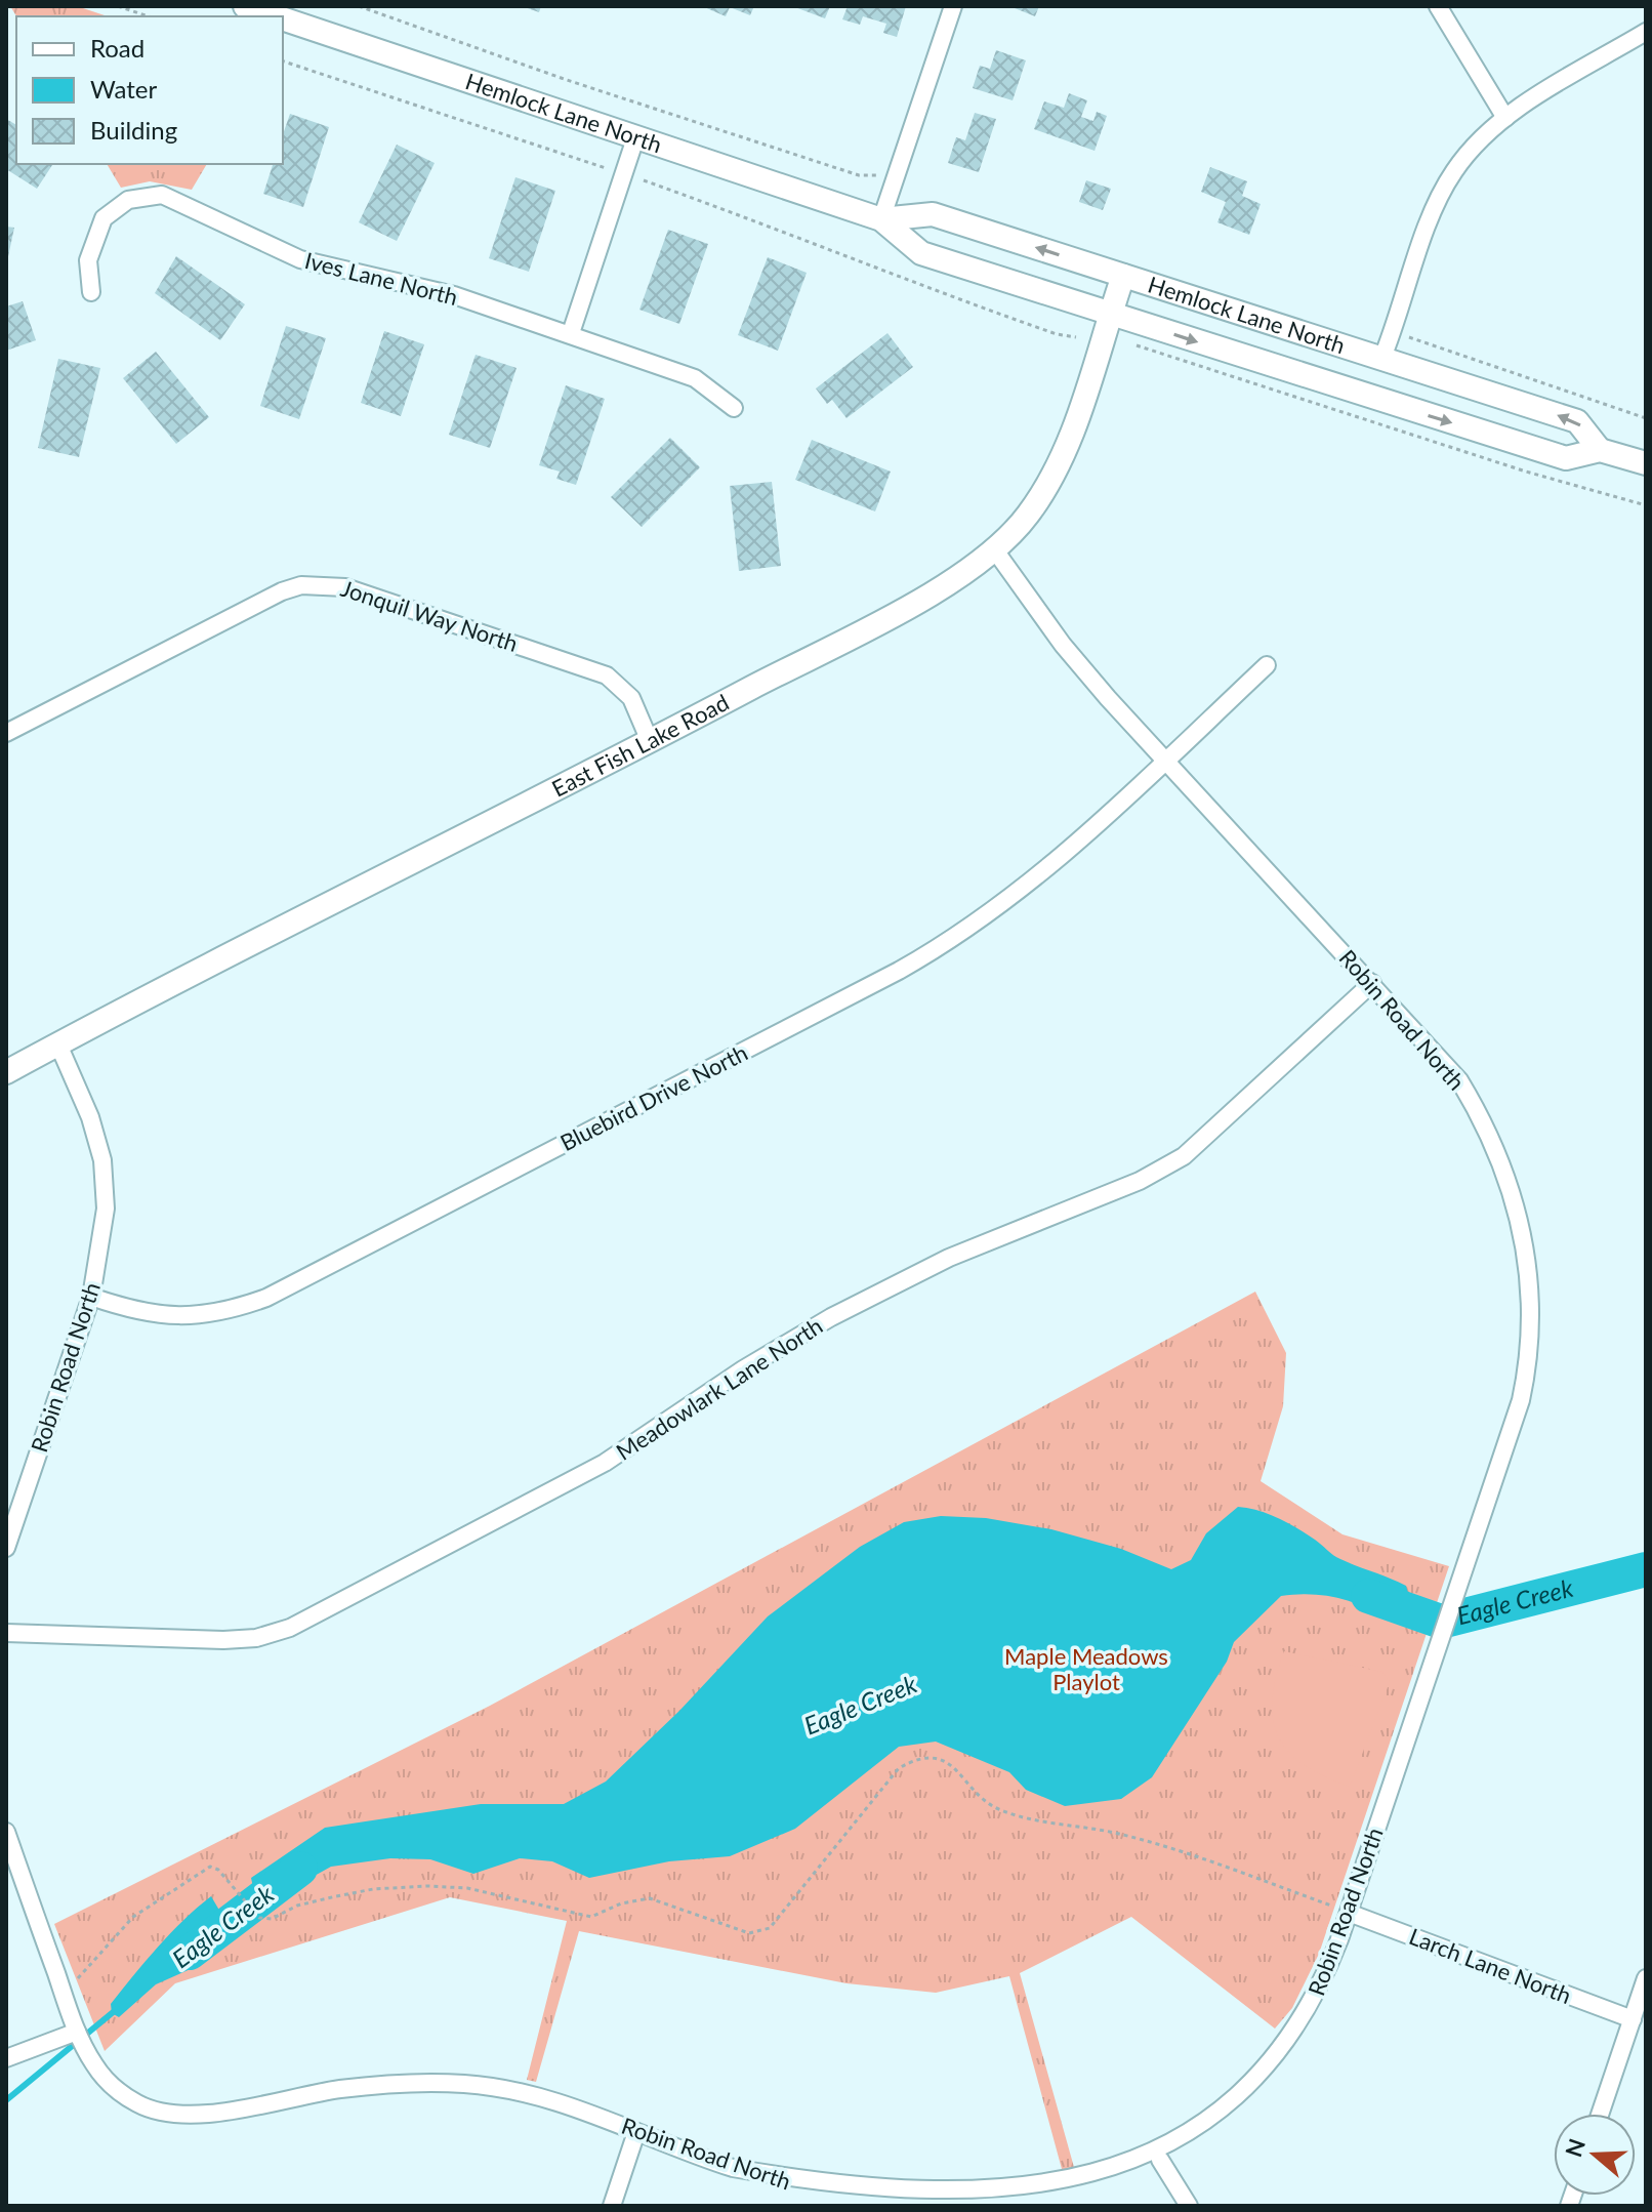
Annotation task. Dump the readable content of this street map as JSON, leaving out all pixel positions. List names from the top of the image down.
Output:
{
  "streets": {
    "main road": ["Hemlock Lane North", "East Fish Lake Road"],
    "street": [
      "Ives Lane North",
      "Jonquil Way North",
      "Robin Road North",
      "Bluebird Drive North",
      "Meadowlark Lane North",
      "Larch Lane North"
    ]
  },
  "crossings": [
    ["Hemlock Lane North", "East Fish Lake Road"],
    ["Jonquil Way North", "East Fish Lake Road"],
    ["East Fish Lake Road", "Robin Road North"],
    ["Robin Road North", "Bluebird Drive North"],
    ["Robin Road North", "Meadowlark Lane North"],
    ["Robin Road North", "Larch Lane North"]
  ],
  "water": ["Eagle Creek"],
  "parks": ["Maple Meadows Playlot"],
  "legend": ["Road", "Water", "Building"],
  "north": "left"
}
